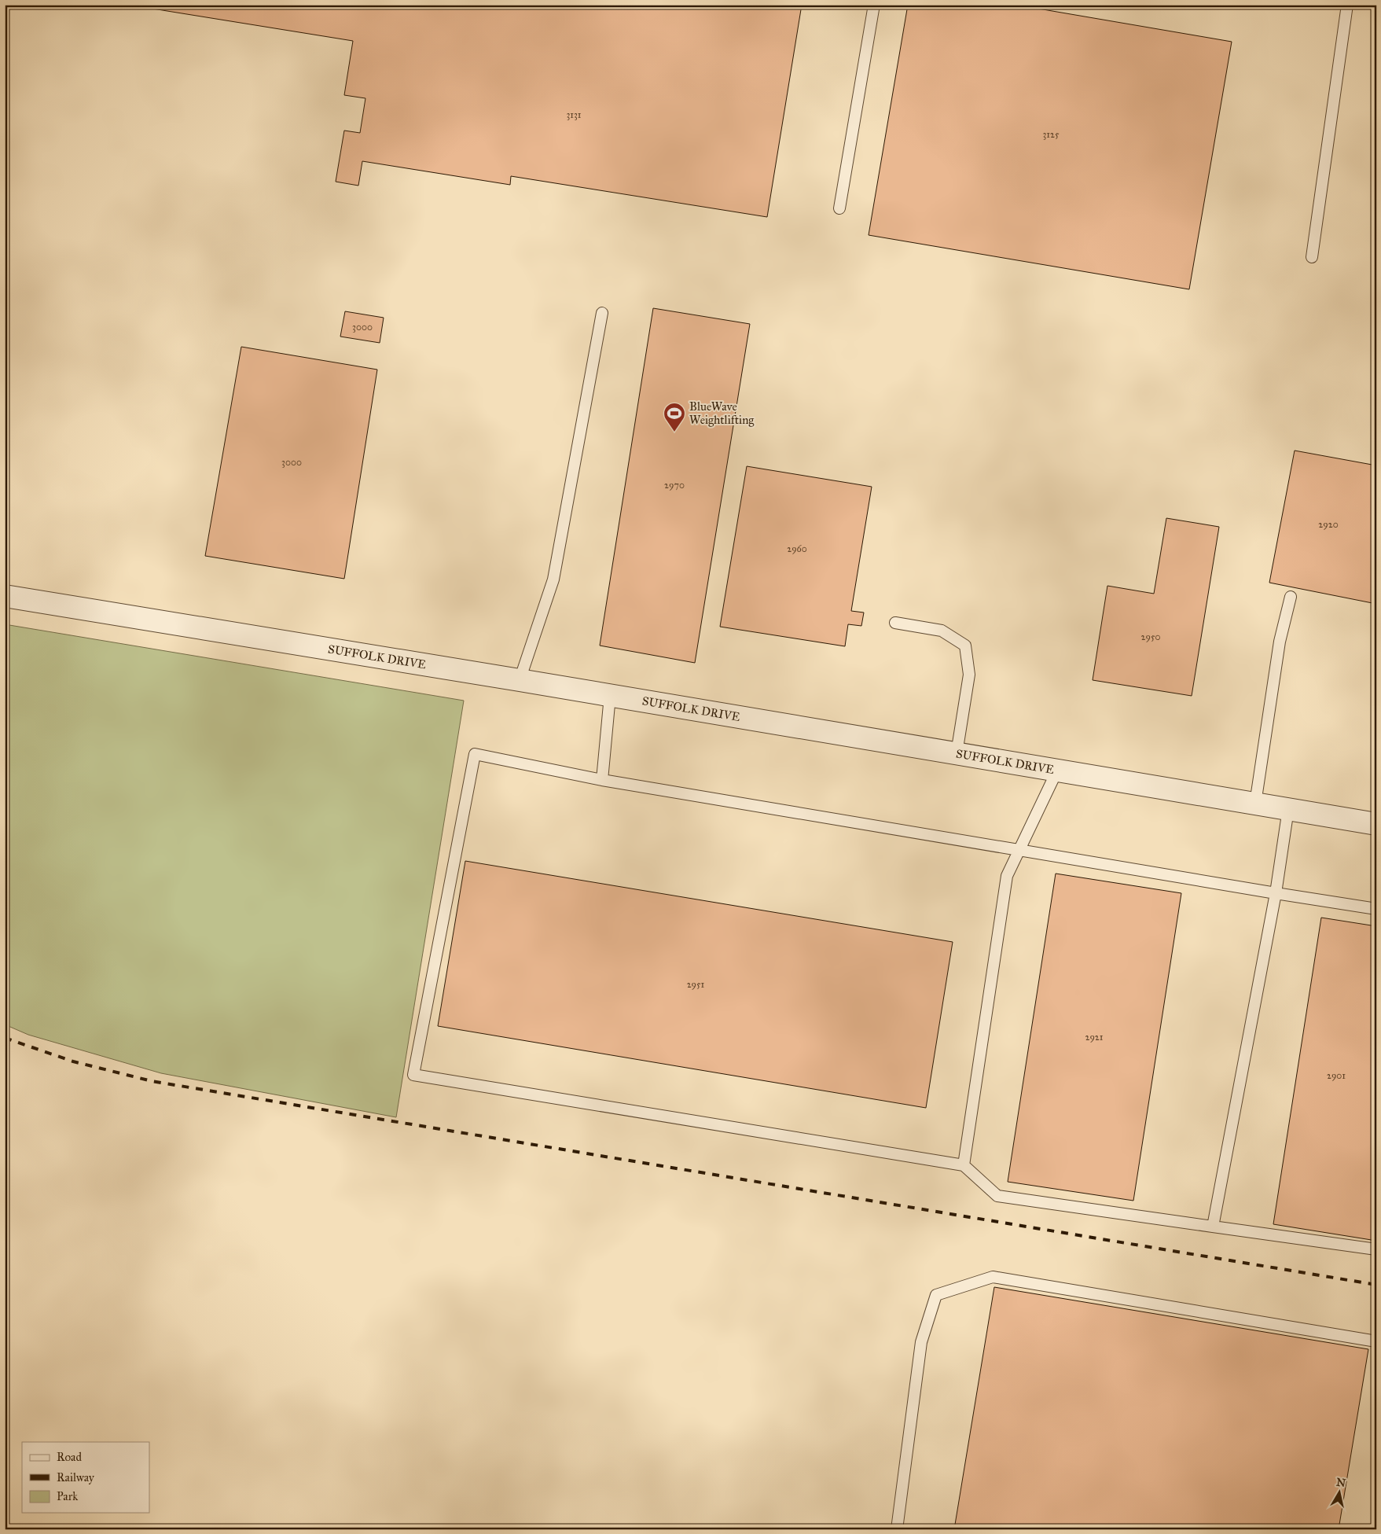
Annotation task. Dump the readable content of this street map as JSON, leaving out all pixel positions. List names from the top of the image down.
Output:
{
  "streets": {
    "street": ["SUFFOLK DRIVE"]
  },
  "places": {
    "sports": ["BlueWave Weightlifting"]
  },
  "house_numbers": [
    "3131",
    "3125",
    "3000",
    "3000",
    "2970",
    "2920",
    "2960",
    "2950",
    "2951",
    "2921",
    "2901"
  ],
  "legend": ["Road", "Railway", "Park"],
  "north": "top"
}
